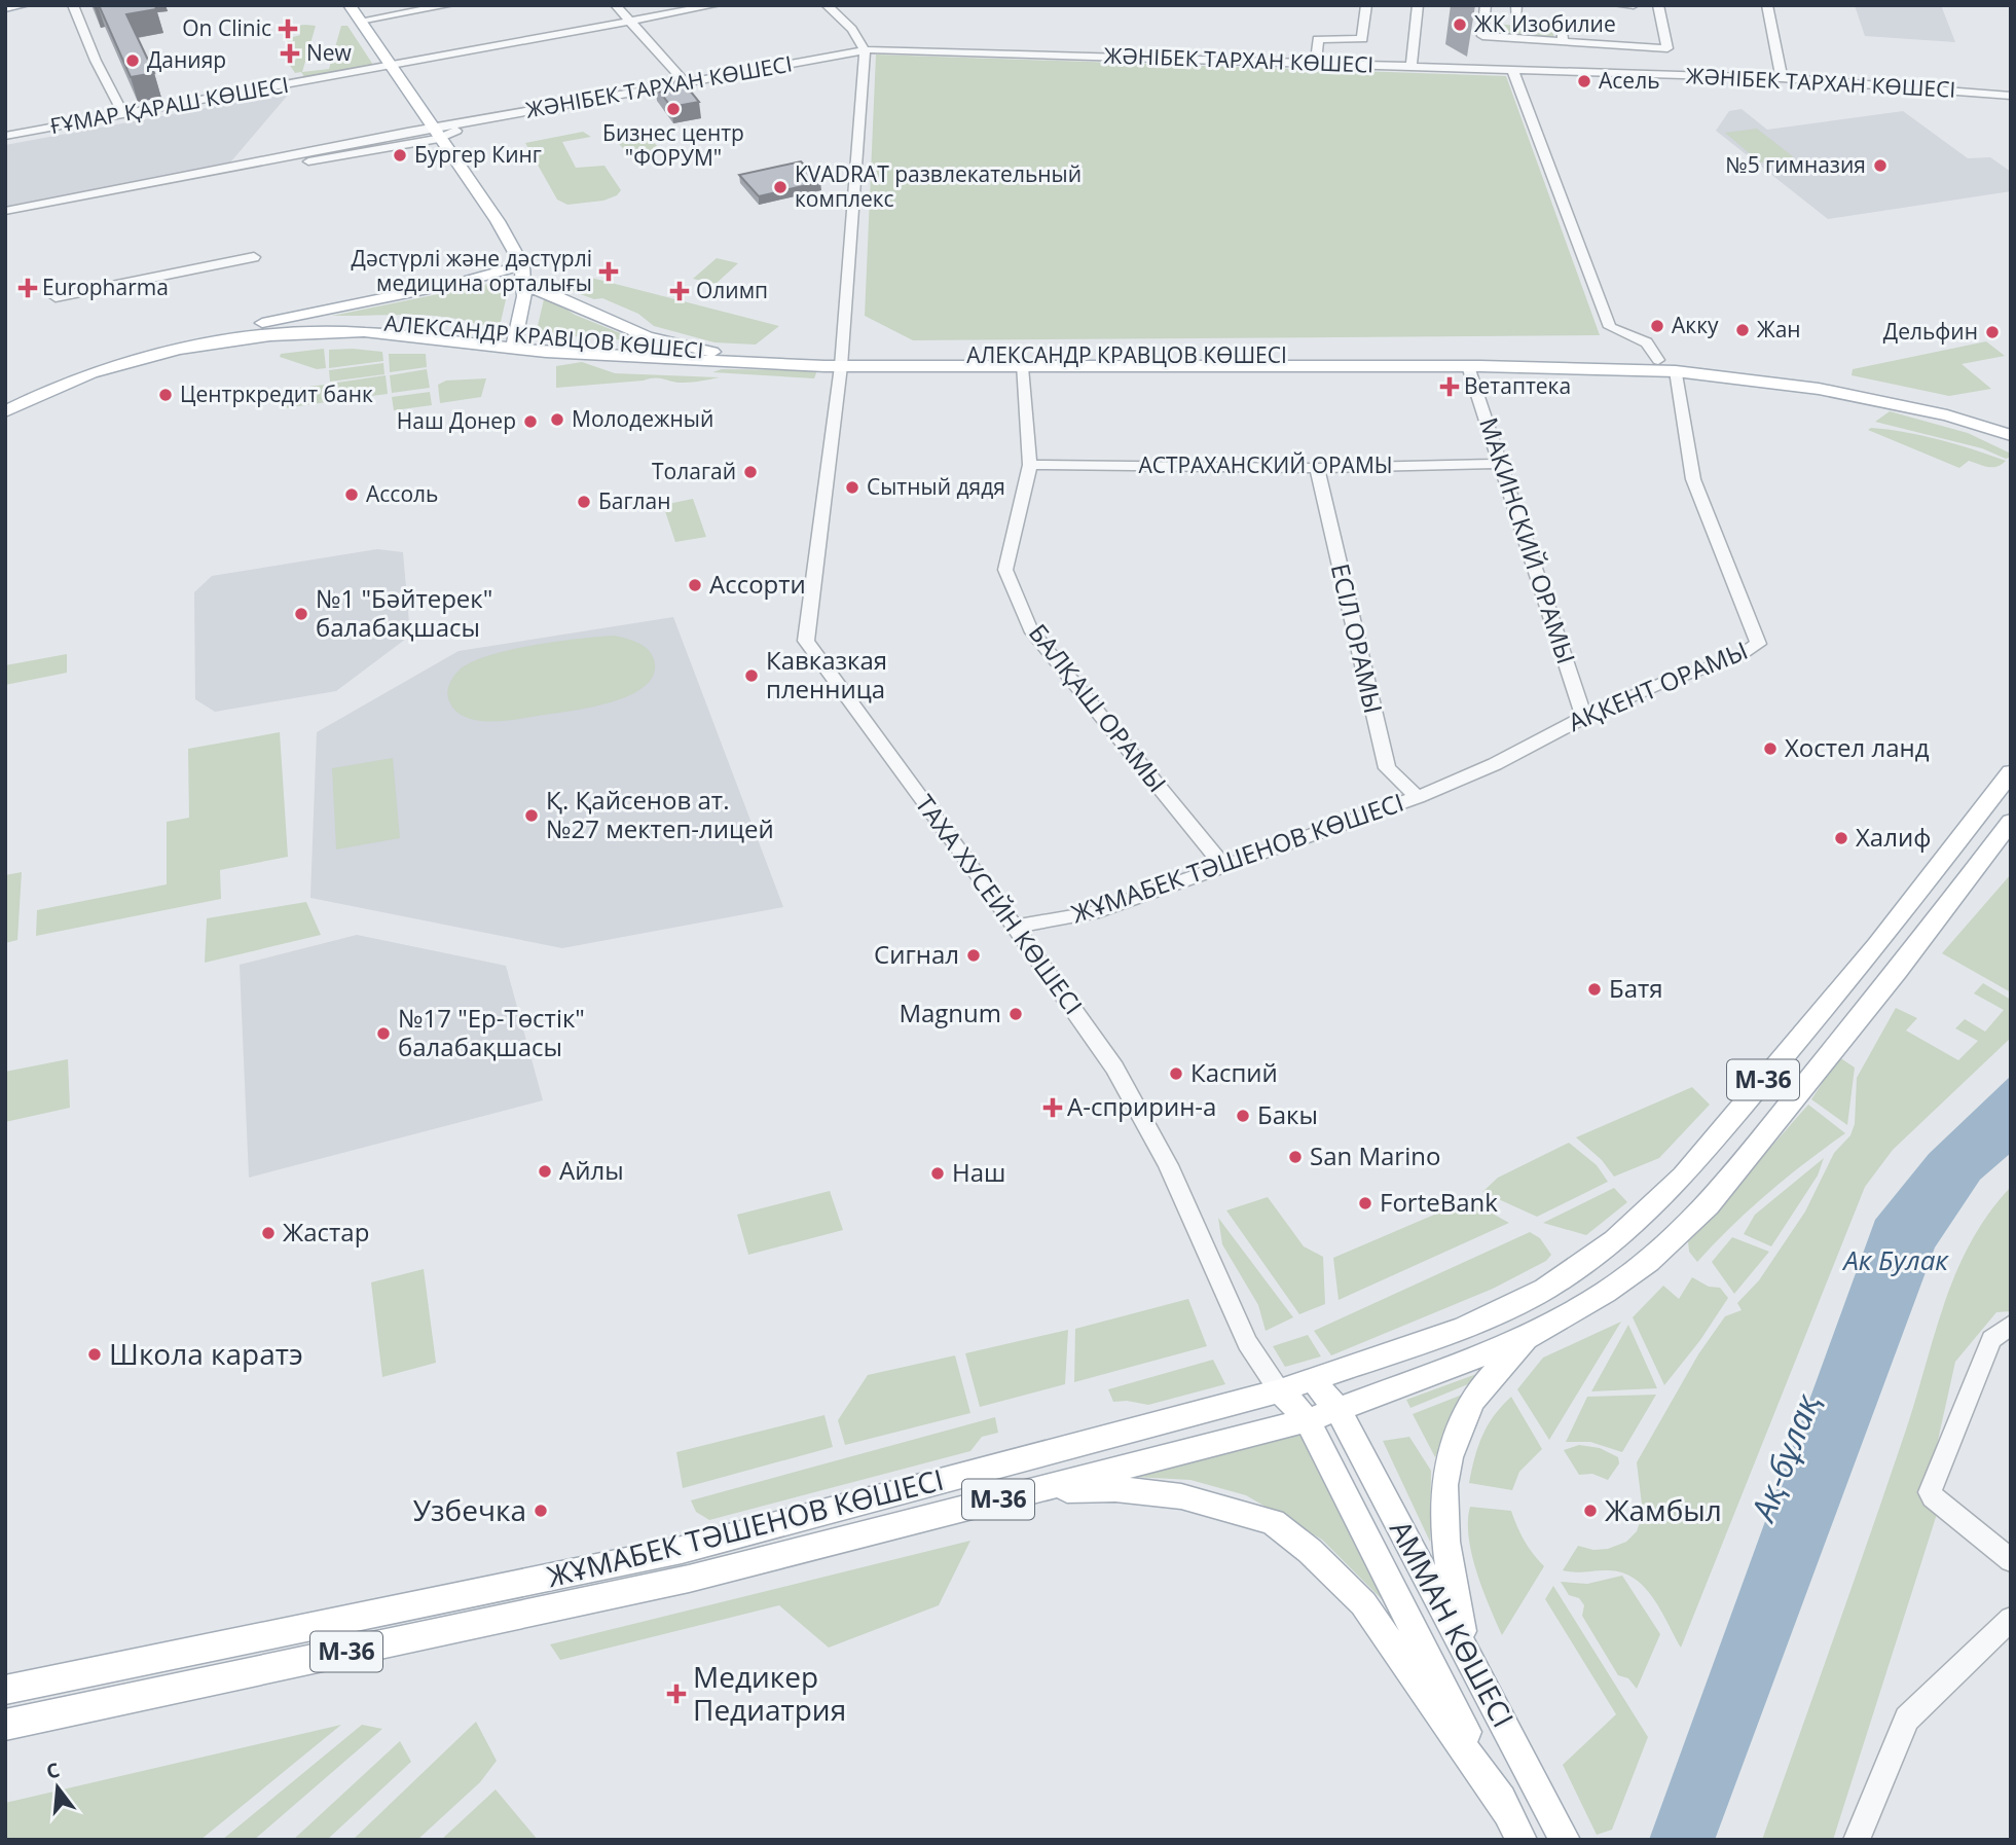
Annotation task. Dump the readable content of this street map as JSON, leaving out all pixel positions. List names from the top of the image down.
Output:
{
  "streets": {
    "main road": [
      "АЛЕКСАНДР КРАВЦОВ КӨШЕСІ",
      "ЖҰМАБЕК ТӘШЕНОВ КӨШЕСІ",
      "ТАХА ХУСЕЙН КӨШЕСІ",
      "M-36",
      "АММАН КӨШЕСІ"
    ],
    "street": [
      "ЖӘНІБЕК ТАРХАН КӨШЕСІ",
      "ҒҰМАР ҚАРАШ КӨШЕСІ",
      "АСТРАХАНСКИЙ ОРАМЫ",
      "МАКИНСКИЙ ОРАМЫ",
      "ЕСІЛ ОРАМЫ",
      "АҚКЕНТ ОРАМЫ",
      "БАЛҚАШ ОРАМЫ"
    ]
  },
  "crossings": [
    ["ЖӘНІБЕК ТАРХАН КӨШЕСІ", "ТАХА ХУСЕЙН КӨШЕСІ"],
    ["АЛЕКСАНДР КРАВЦОВ КӨШЕСІ", "МАКИНСКИЙ ОРАМЫ"],
    ["АЛЕКСАНДР КРАВЦОВ КӨШЕСІ", "АҚКЕНТ ОРАМЫ"],
    ["АЛЕКСАНДР КРАВЦОВ КӨШЕСІ", "БАЛҚАШ ОРАМЫ"],
    ["АЛЕКСАНДР КРАВЦОВ КӨШЕСІ", "ТАХА ХУСЕЙН КӨШЕСІ"],
    ["АСТРАХАНСКИЙ ОРАМЫ", "МАКИНСКИЙ ОРАМЫ"],
    ["АСТРАХАНСКИЙ ОРАМЫ", "ЕСІЛ ОРАМЫ"],
    ["АСТРАХАНСКИЙ ОРАМЫ", "БАЛҚАШ ОРАМЫ"],
    ["МАКИНСКИЙ ОРАМЫ", "АҚКЕНТ ОРАМЫ"],
    ["ЕСІЛ ОРАМЫ", "АҚКЕНТ ОРАМЫ"],
    ["ЕСІЛ ОРАМЫ", "ЖҰМАБЕК ТӘШЕНОВ КӨШЕСІ"],
    ["АҚКЕНТ ОРАМЫ", "ЖҰМАБЕК ТӘШЕНОВ КӨШЕСІ"],
    ["БАЛҚАШ ОРАМЫ", "ЖҰМАБЕК ТӘШЕНОВ КӨШЕСІ"],
    ["ЖҰМАБЕК ТӘШЕНОВ КӨШЕСІ", "ТАХА ХУСЕЙН КӨШЕСІ"],
    ["ЖҰМАБЕК ТӘШЕНОВ КӨШЕСІ", "АММАН КӨШЕСІ"],
    ["ТАХА ХУСЕЙН КӨШЕСІ", "АММАН КӨШЕСІ"]
  ],
  "water": ["Ак Булак", "Ақ-бұлақ"],
  "places": {
    "other": [
      "ЖК Изобилие",
      "Данияр",
      "Асель",
      "Бизнес центр \"ФОРУМ\"",
      "Бургер Кинг",
      "№5 гимназия",
      "KVADRAT развлекательный комплекс",
      "Акку",
      "Жан",
      "Дельфин",
      "Центркредит банк",
      "Молодежный",
      "Наш Донер",
      "Толагай",
      "Сытный дядя",
      "Ассоль",
      "Баглан",
      "Ассорти",
      "№1 \"Бәйтерек\" балабақшасы",
      "Кавказкая пленница",
      "Хостел ланд",
      "Қ. Қайсенов ат. №27 мектеп-лицей",
      "Халиф",
      "Сигнал",
      "Батя",
      "Magnum",
      "№17 \"Ер-Төстік\" балабақшасы",
      "Каспий",
      "Бакы",
      "San Marino",
      "Айлы",
      "Наш",
      "ForteBank",
      "Жастар",
      "Школа каратэ",
      "Узбечка",
      "Жамбыл"
    ],
    "health": [
      "On Clinic",
      "New",
      "Дәстүрлі және дәстүрлі медицина орталығы",
      "Europharma",
      "Олимп",
      "Ветаптека",
      "А-спририн-а",
      "Медикер Педиатрия"
    ]
  },
  "north": "top"
}
